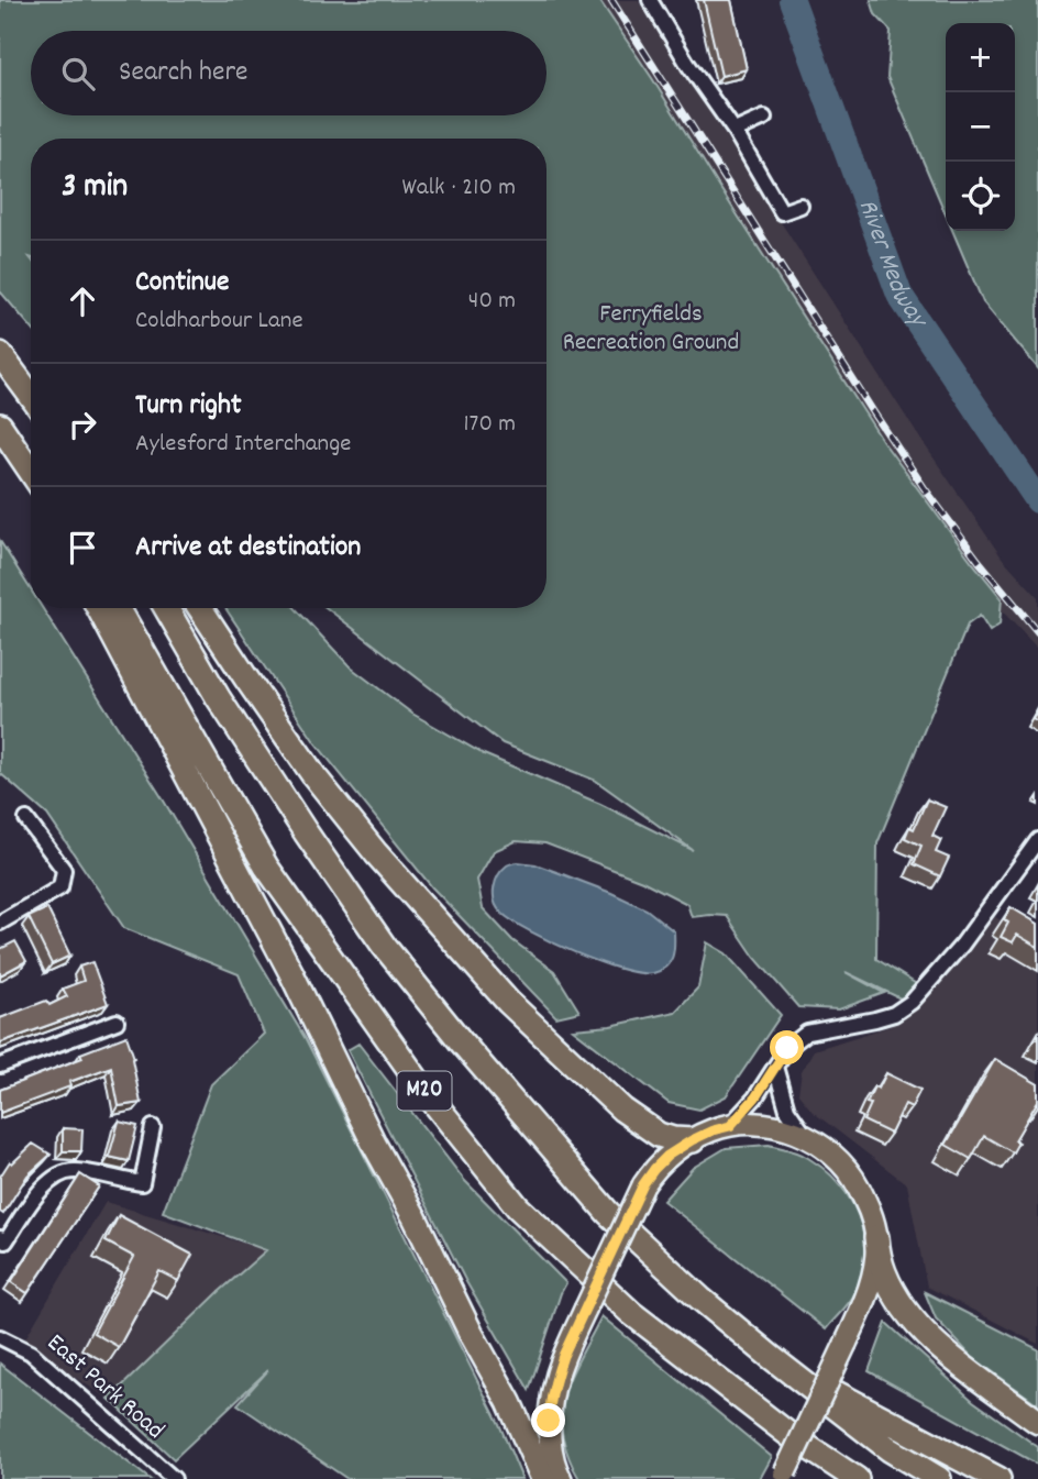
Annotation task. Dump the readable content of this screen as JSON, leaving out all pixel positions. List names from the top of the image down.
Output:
{
  "streets": {
    "highway": ["M20"],
    "street": ["East Park Road"]
  },
  "water": ["River Medway"],
  "parks": ["Ferryfields Recreation Ground"],
  "page": {
    "map_buttons": ["+", "−"],
    "search": "Search here",
    "heading": ["3 min", "Walk · 210 m"],
    "list": [
      ["Continue", "Coldharbour Lane", "40 m"],
      ["Turn right", "Aylesford Interchange", "170 m"],
      "Arrive at destination"
    ]
  }
}
